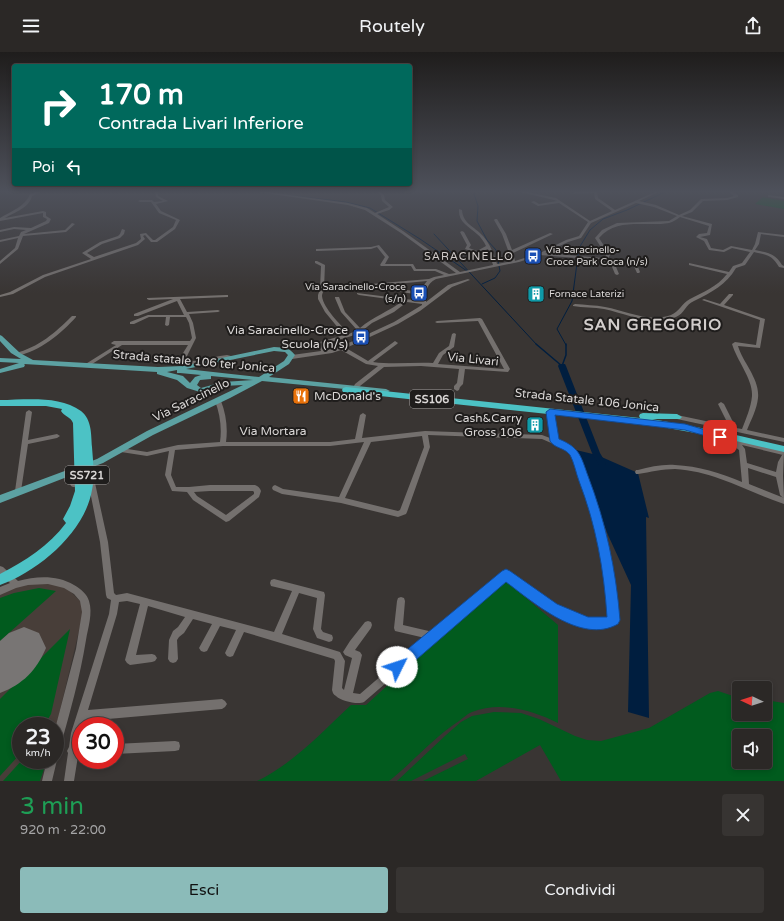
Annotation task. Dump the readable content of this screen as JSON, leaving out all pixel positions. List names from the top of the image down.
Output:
{
  "streets": {
    "highway": [
      "Strada statale 106 ter Jonica",
      "SS106",
      "Strada Statale 106 Jonica",
      "SS721"
    ],
    "main road": ["Via Saracinello"],
    "street": ["Via Livari", "Via Mortara"]
  },
  "crossings": [
    ["Via Livari", "Via Saracinello"],
    ["Strada statale 106 ter Jonica", "Via Saracinello"],
    ["Strada statale 106 ter Jonica", "Strada Statale 106 Jonica"],
    ["Via Saracinello", "Via Mortara"]
  ],
  "districts": ["SARACINELLO", "SAN GREGORIO"],
  "places": {
    "bus stop": ["Via Saracinello- Croce Park Coca (n/s)", "Via Saracinello-Croce (s/n)", "Via Saracinello-Croce Scuola (n/s)"],
    "building": ["Fornace Laterizi", "Cash&Carry Gross 106"],
    "restaurant": ["McDonald's"]
  },
  "north": "left",
  "page": {
    "header": "Routely",
    "turn": ["170 m", "Contrada Livari Inferiore"],
    "then": "Poi",
    "speed": "23 km/h",
    "limit": "30",
    "heading": ["3 min", "920 m · 22:00"],
    "buttons": ["Esci", "Condividi"]
  }
}
